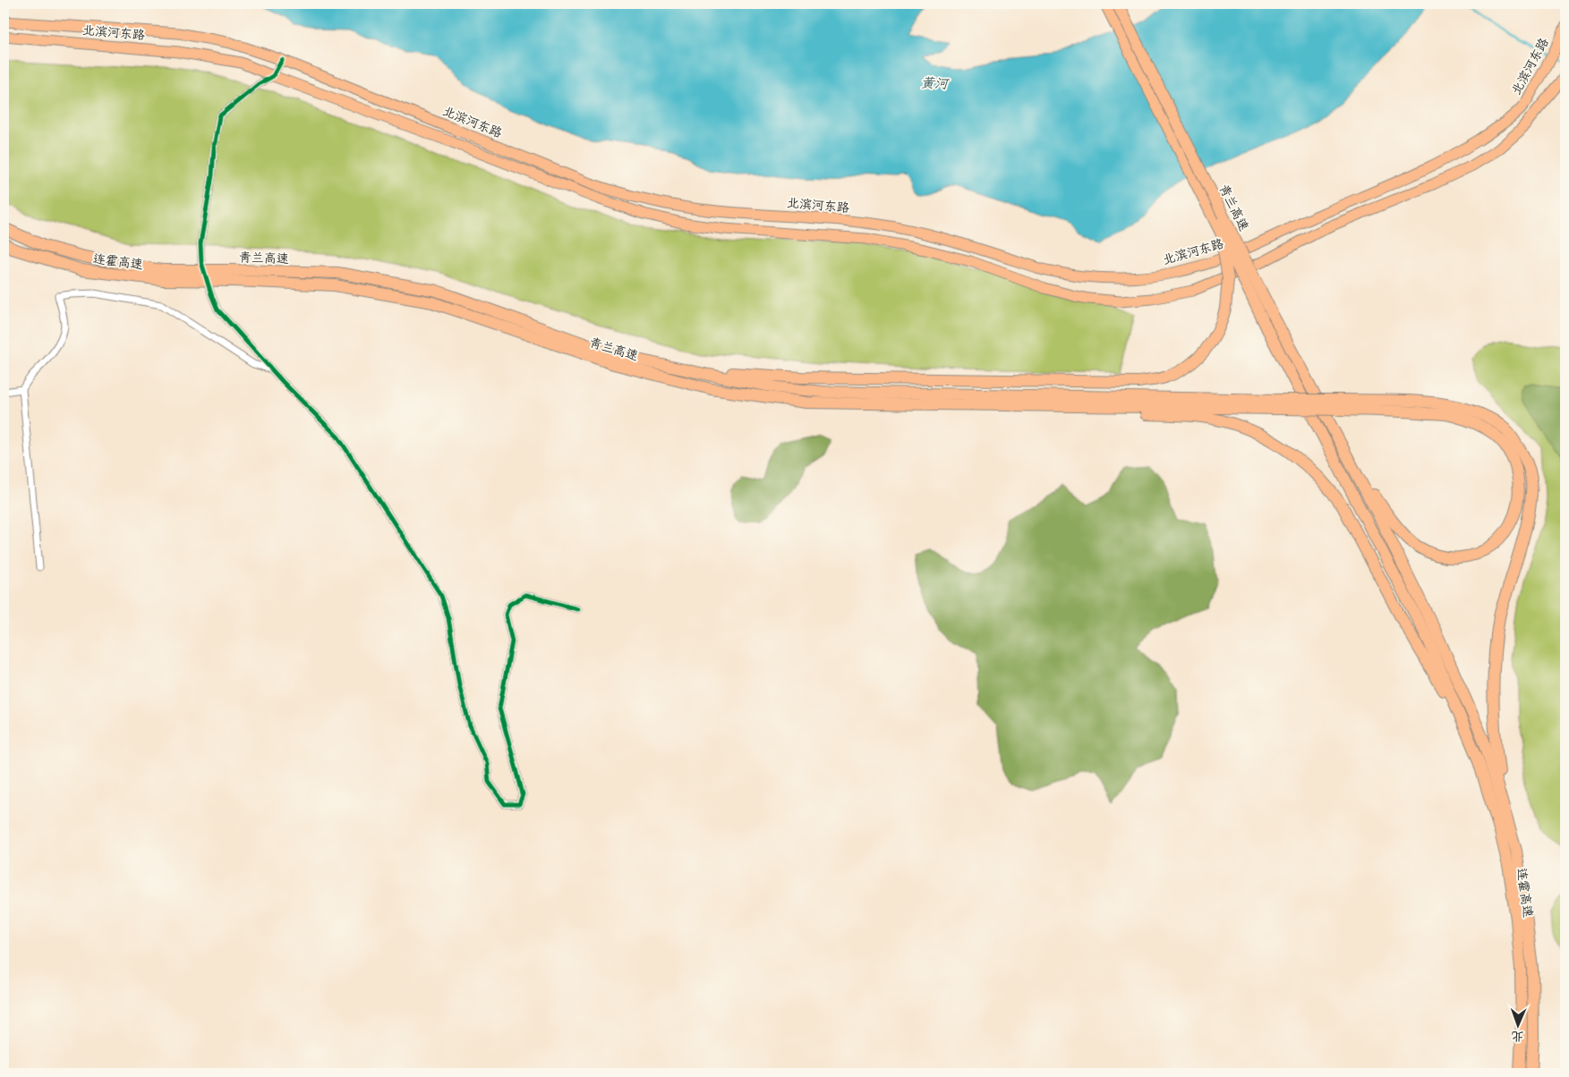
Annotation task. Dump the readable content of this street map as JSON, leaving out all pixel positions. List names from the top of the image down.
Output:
{
  "streets": {
    "highway": ["青兰高速", "连霍高速"],
    "main road": ["北滨河东路"]
  },
  "crossings": [
    ["青兰高速", "连霍高速"]
  ],
  "water": ["黄河"],
  "north": "bottom"
}
